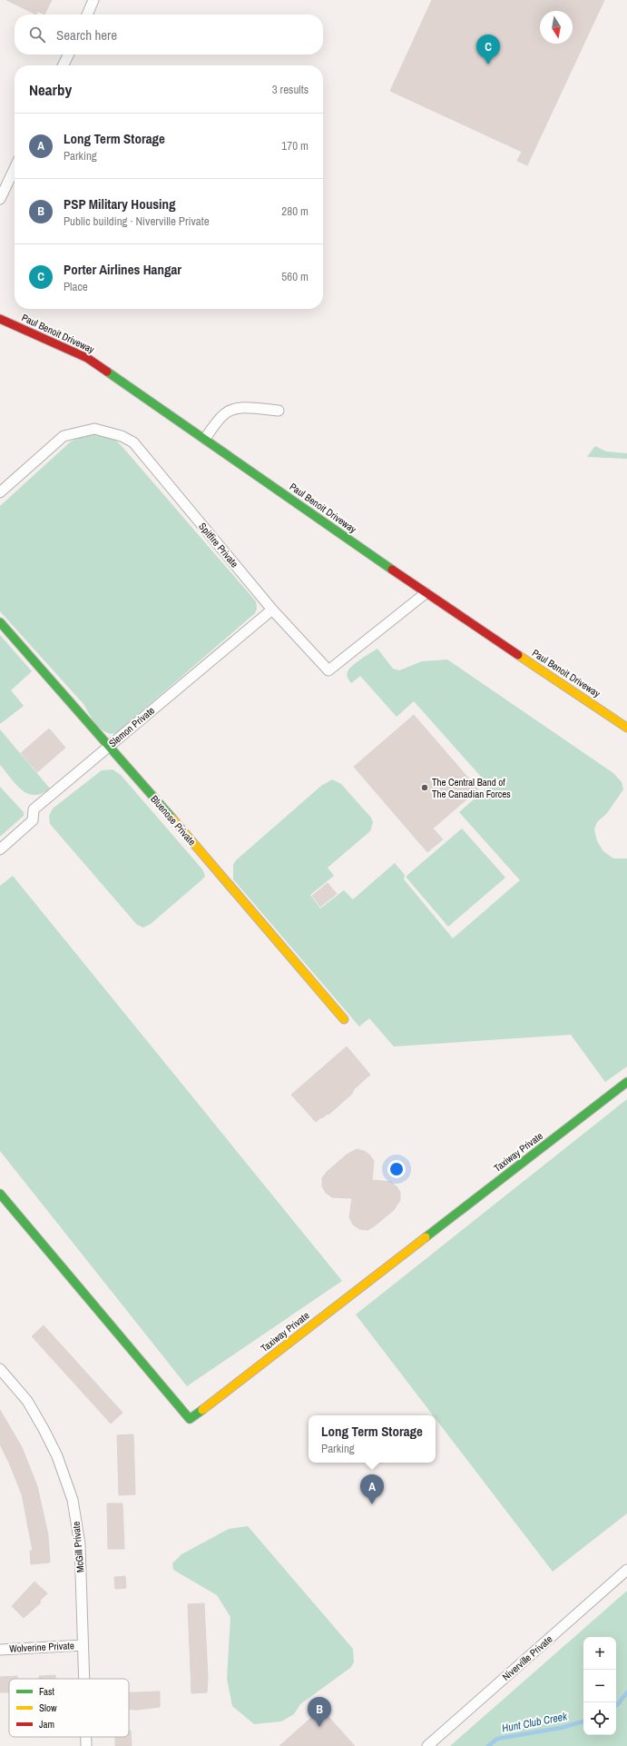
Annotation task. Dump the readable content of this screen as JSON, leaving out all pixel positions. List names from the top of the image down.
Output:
{
  "streets": {
    "street": [
      "Paul Benoit Driveway",
      "Spitfire Private",
      "Slemon Private",
      "Bluenose Private",
      "Taxiway Private",
      "McGill Private",
      "Wolverine Private",
      "Niverville Private"
    ]
  },
  "crossings": [
    ["Paul Benoit Driveway", "Spitfire Private"],
    ["Spitfire Private", "Slemon Private"],
    ["Slemon Private", "Bluenose Private"],
    ["McGill Private", "Wolverine Private"]
  ],
  "water": ["Hunt Club Creek"],
  "places": ["The Central Band of The Canadian Forces"],
  "legend": ["Fast", "Slow", "Jam"],
  "north": "bottom",
  "page": {
    "search": "Search here",
    "pins": ["C", "A", "B"],
    "heading": ["Nearby", "3 results"],
    "list": [
      {
        "mark": "A",
        "name": "Long Term Storage",
        "note": "Parking",
        "value": "170 m"
      },
      {
        "mark": "B",
        "name": "PSP Military Housing",
        "note": "Public building · Niverville Private",
        "value": "280 m"
      },
      {
        "mark": "C",
        "name": "Porter Airlines Hangar",
        "note": "Place",
        "value": "560 m"
      }
    ],
    "popup": ["Long Term Storage", "Parking"],
    "map_buttons": ["+", "−"]
  }
}
